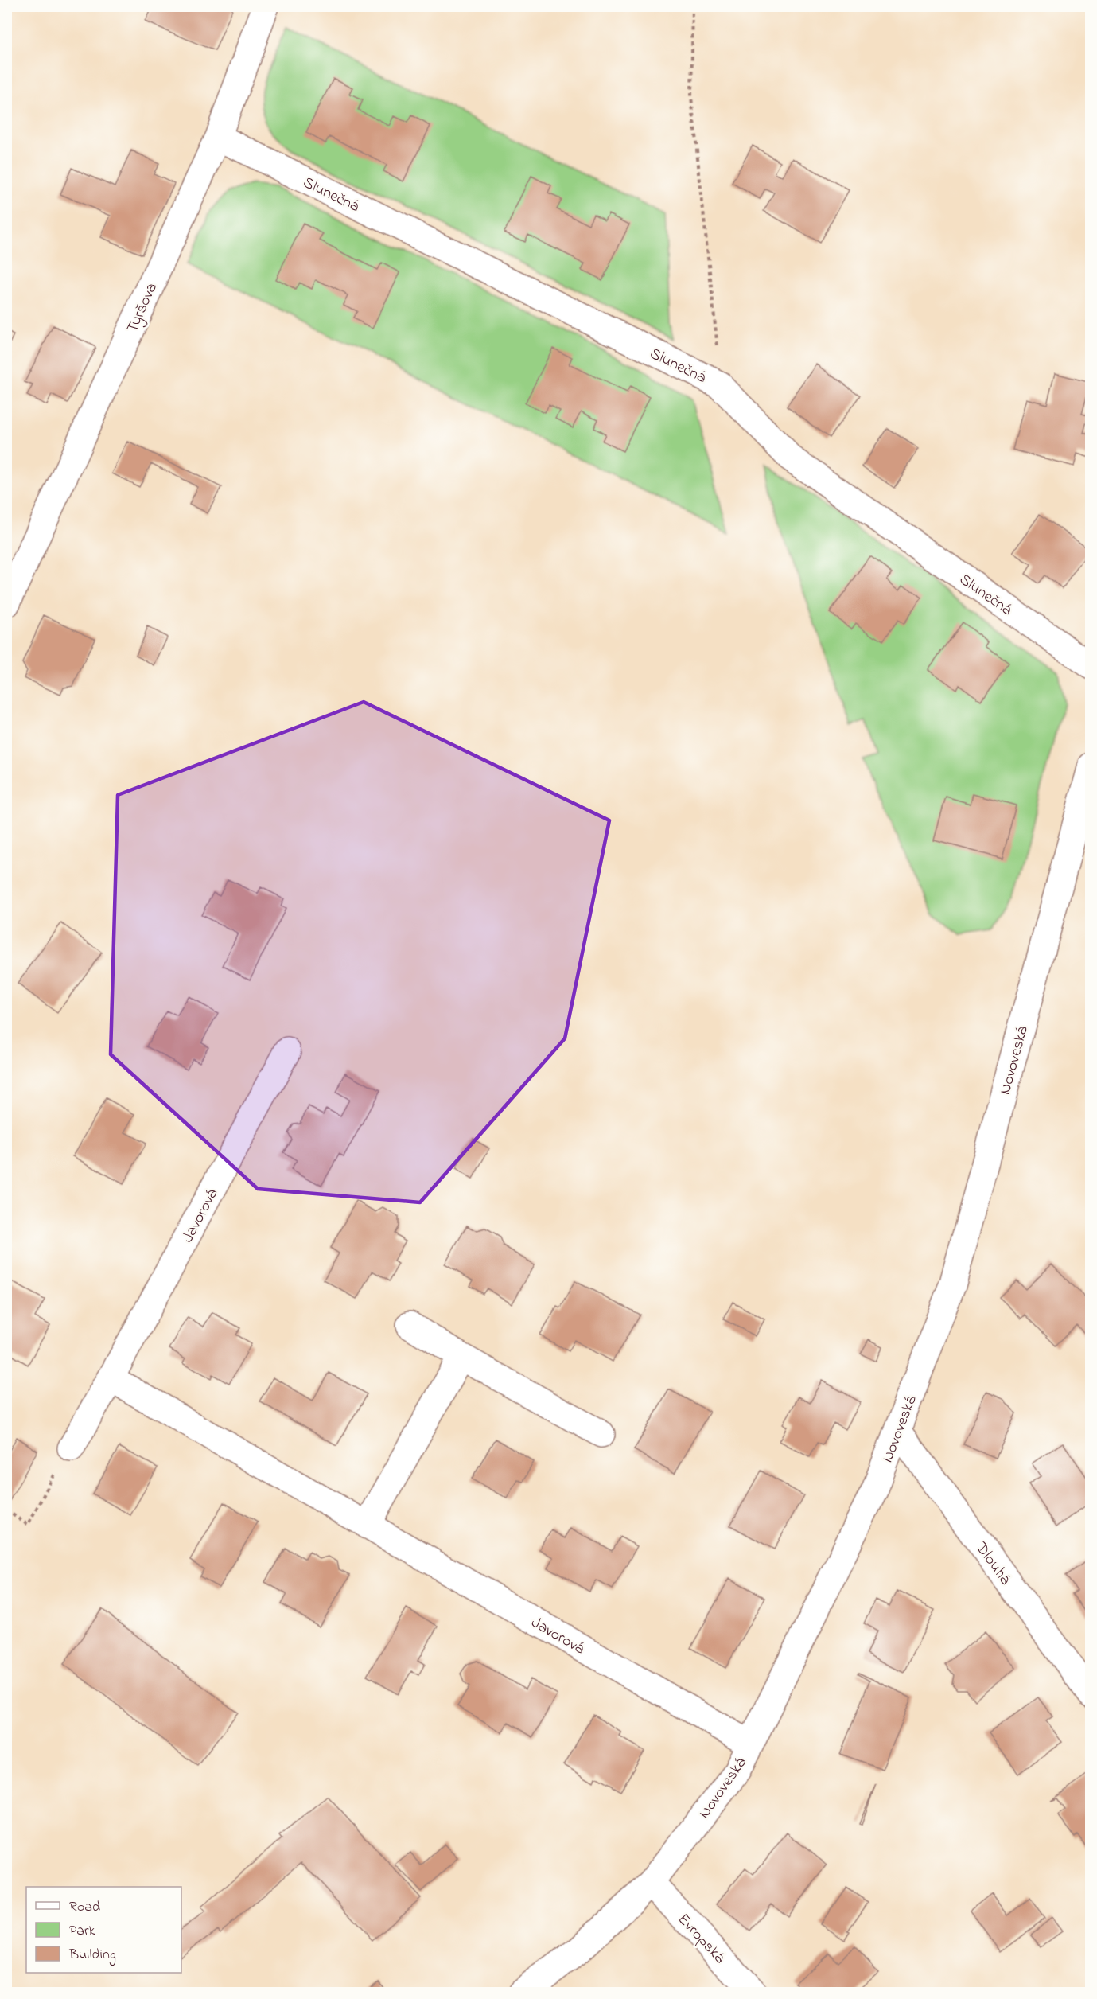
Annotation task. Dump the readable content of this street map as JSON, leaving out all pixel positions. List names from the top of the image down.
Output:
{
  "streets": {
    "street": [
      "Slunečná",
      "Tyršova",
      "Novoveská",
      "Javorová",
      "Dlouhá",
      "Evropská"
    ]
  },
  "crossings": [
    ["Slunečná", "Tyršova"],
    ["Novoveská", "Javorová"],
    ["Novoveská", "Dlouhá"],
    ["Novoveská", "Evropská"]
  ],
  "legend": ["Road", "Park", "Building"]
}
